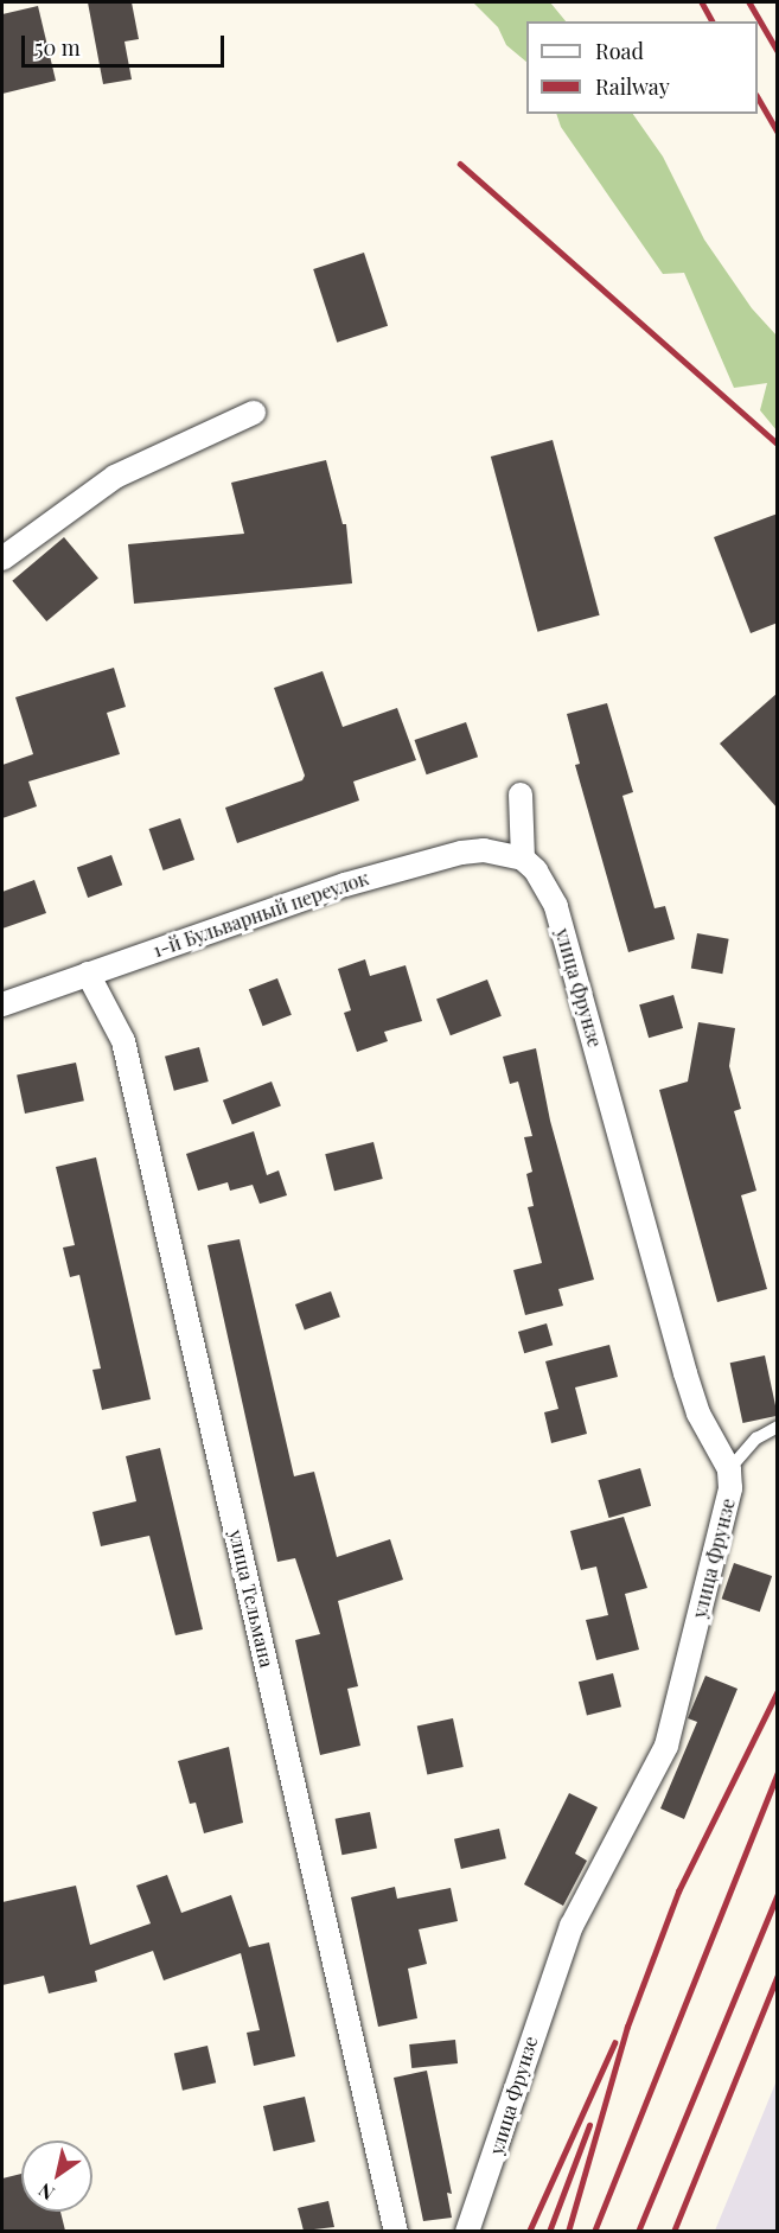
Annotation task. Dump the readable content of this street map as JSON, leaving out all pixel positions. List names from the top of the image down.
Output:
{
  "streets": {
    "street": ["1-й Бульварный переулок", "улица Фрунзе", "улица Тельмана"]
  },
  "crossings": [
    ["1-й Бульварный переулок", "улица Фрунзе"],
    ["1-й Бульварный переулок", "улица Тельмана"]
  ],
  "legend": ["Road", "Railway"],
  "scale_bar": "50 m",
  "north": "bottom left"
}
